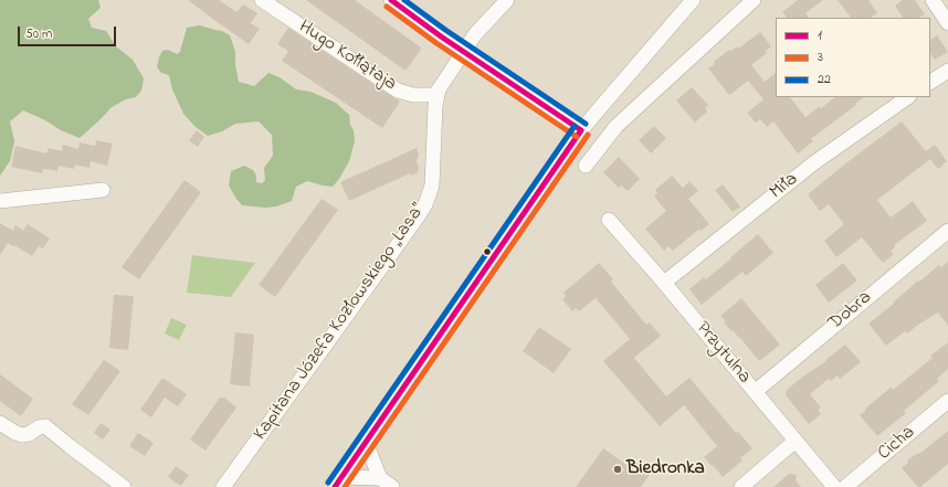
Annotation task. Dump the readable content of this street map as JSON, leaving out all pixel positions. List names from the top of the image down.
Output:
{
  "streets": {
    "street": [
      "Hugo Kołłątaja",
      "Miła",
      "Dobra",
      "Kapitana Józefa Kozłowskiego „Lasa”",
      "Przytulna",
      "Cicha"
    ]
  },
  "crossings": [
    ["Hugo Kołłątaja", "Kapitana Józefa Kozłowskiego „Lasa”"],
    ["Miła", "Przytulna"],
    ["Dobra", "Przytulna"]
  ],
  "places": ["Biedronka"],
  "lines": ["transit line 1", "transit line 22", "transit line 3"],
  "legend": ["1", "3", "22"],
  "scale_bar": "50 m"
}
